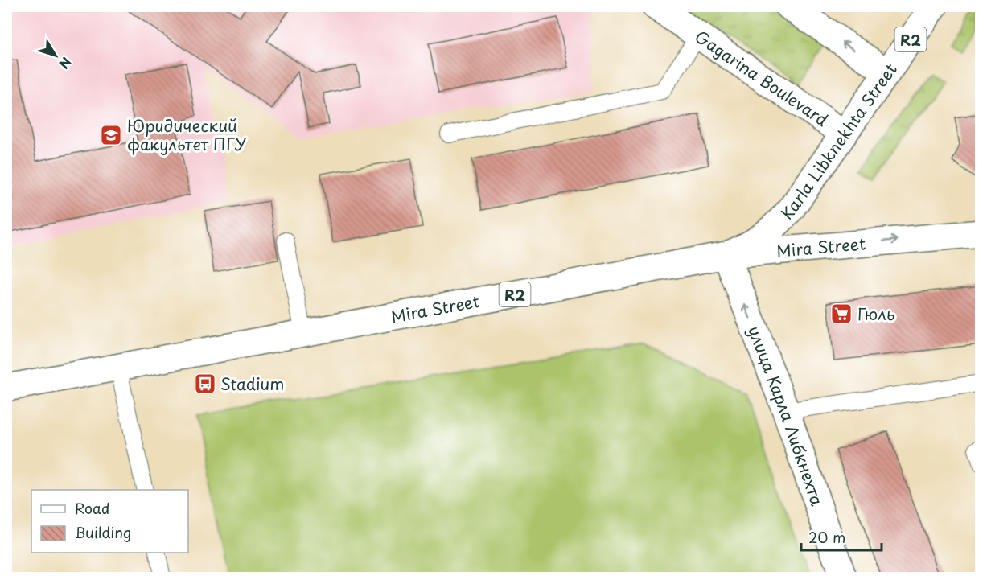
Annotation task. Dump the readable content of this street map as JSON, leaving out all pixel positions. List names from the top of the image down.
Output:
{
  "streets": {
    "main road": [
      "R2",
      "Gagarina Boulevard",
      "Karla Libknekhta Street",
      "Mira Street",
      "улица Карла Либкнехта"
    ]
  },
  "crossings": [
    ["Gagarina Boulevard", "Karla Libknekhta Street"],
    ["Karla Libknekhta Street", "Mira Street"],
    ["Karla Libknekhta Street", "улица Карла Либкнехта"],
    ["Mira Street", "улица Карла Либкнехта"]
  ],
  "one_way": ["улица Карла Либкнехта"],
  "places": {
    "school or university": ["Юридический факультет ПГУ"],
    "supermarket": ["Гюль"],
    "bus stop": ["Stadium"]
  },
  "legend": ["Road", "Building"],
  "scale_bar": "20 m",
  "north": "bottom right"
}
